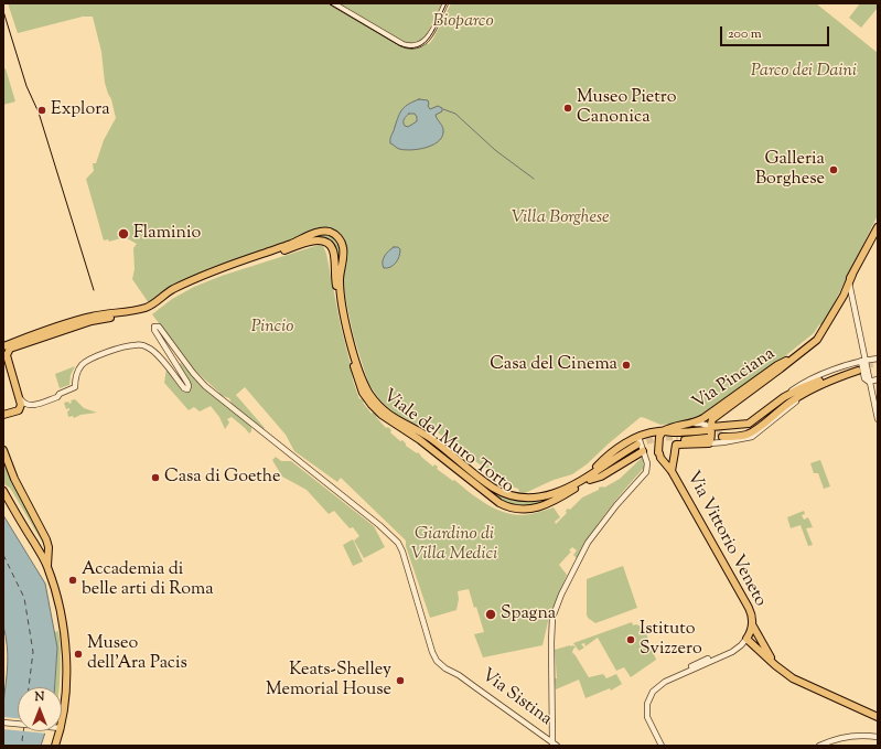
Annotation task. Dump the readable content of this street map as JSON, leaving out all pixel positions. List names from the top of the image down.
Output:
{
  "streets": {
    "main road": ["Via Pinciana", "Viale del Muro Torto", "Via Vittorio Veneto"],
    "street": ["Via Sistina"]
  },
  "parks": [
    "Bioparco",
    "Parco dei Daini",
    "Villa Borghese",
    "Pincio",
    "Giardino di Villa Medici"
  ],
  "places": [
    "Museo Pietro Canonica",
    "Explora",
    "Galleria Borghese",
    "Flaminio",
    "Casa del Cinema",
    "Casa di Goethe",
    "Accademia di belle arti di Roma",
    "Spagna",
    "Istituto Svizzero",
    "Museo dell'Ara Pacis",
    "Keats-Shelley Memorial House"
  ],
  "scale_bar": "200 m",
  "north": "top"
}
